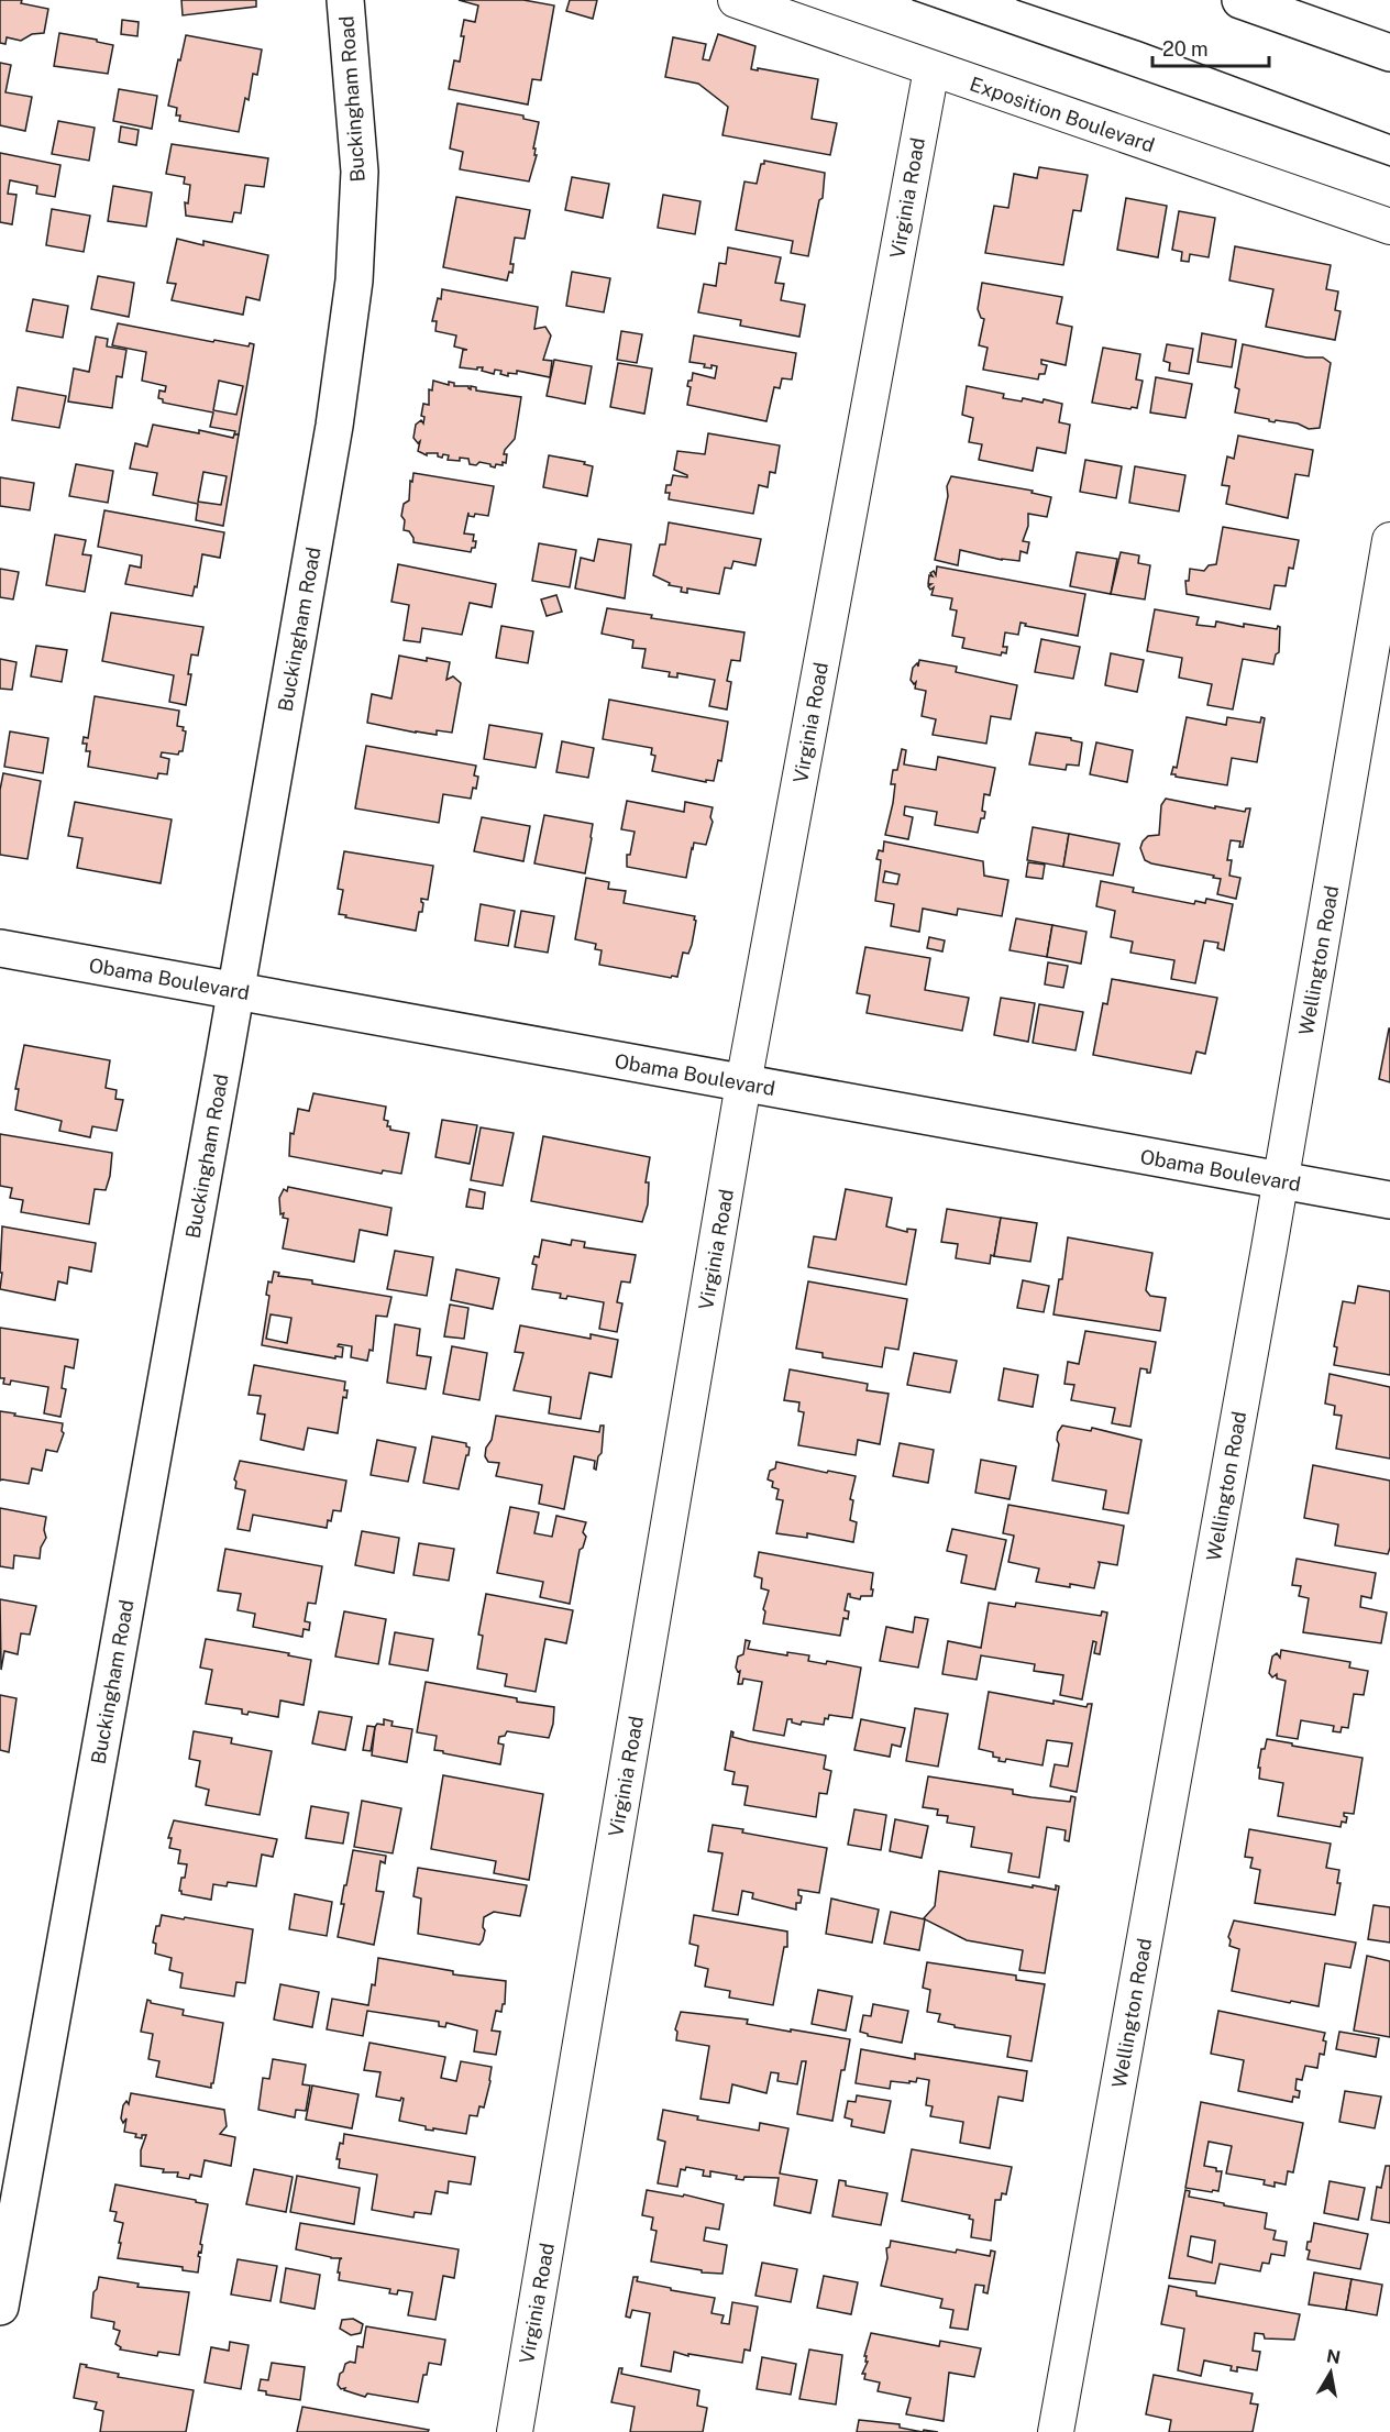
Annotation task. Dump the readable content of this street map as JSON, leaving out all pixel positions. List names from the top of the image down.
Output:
{
  "streets": {
    "street": [
      "Buckingham Road",
      "Exposition Boulevard",
      "Virginia Road",
      "Wellington Road",
      "Obama Boulevard"
    ]
  },
  "crossings": [
    ["Buckingham Road", "Obama Boulevard"],
    ["Exposition Boulevard", "Virginia Road"],
    ["Virginia Road", "Obama Boulevard"],
    ["Wellington Road", "Obama Boulevard"]
  ],
  "scale_bar": "20 m",
  "north": "top"
}
